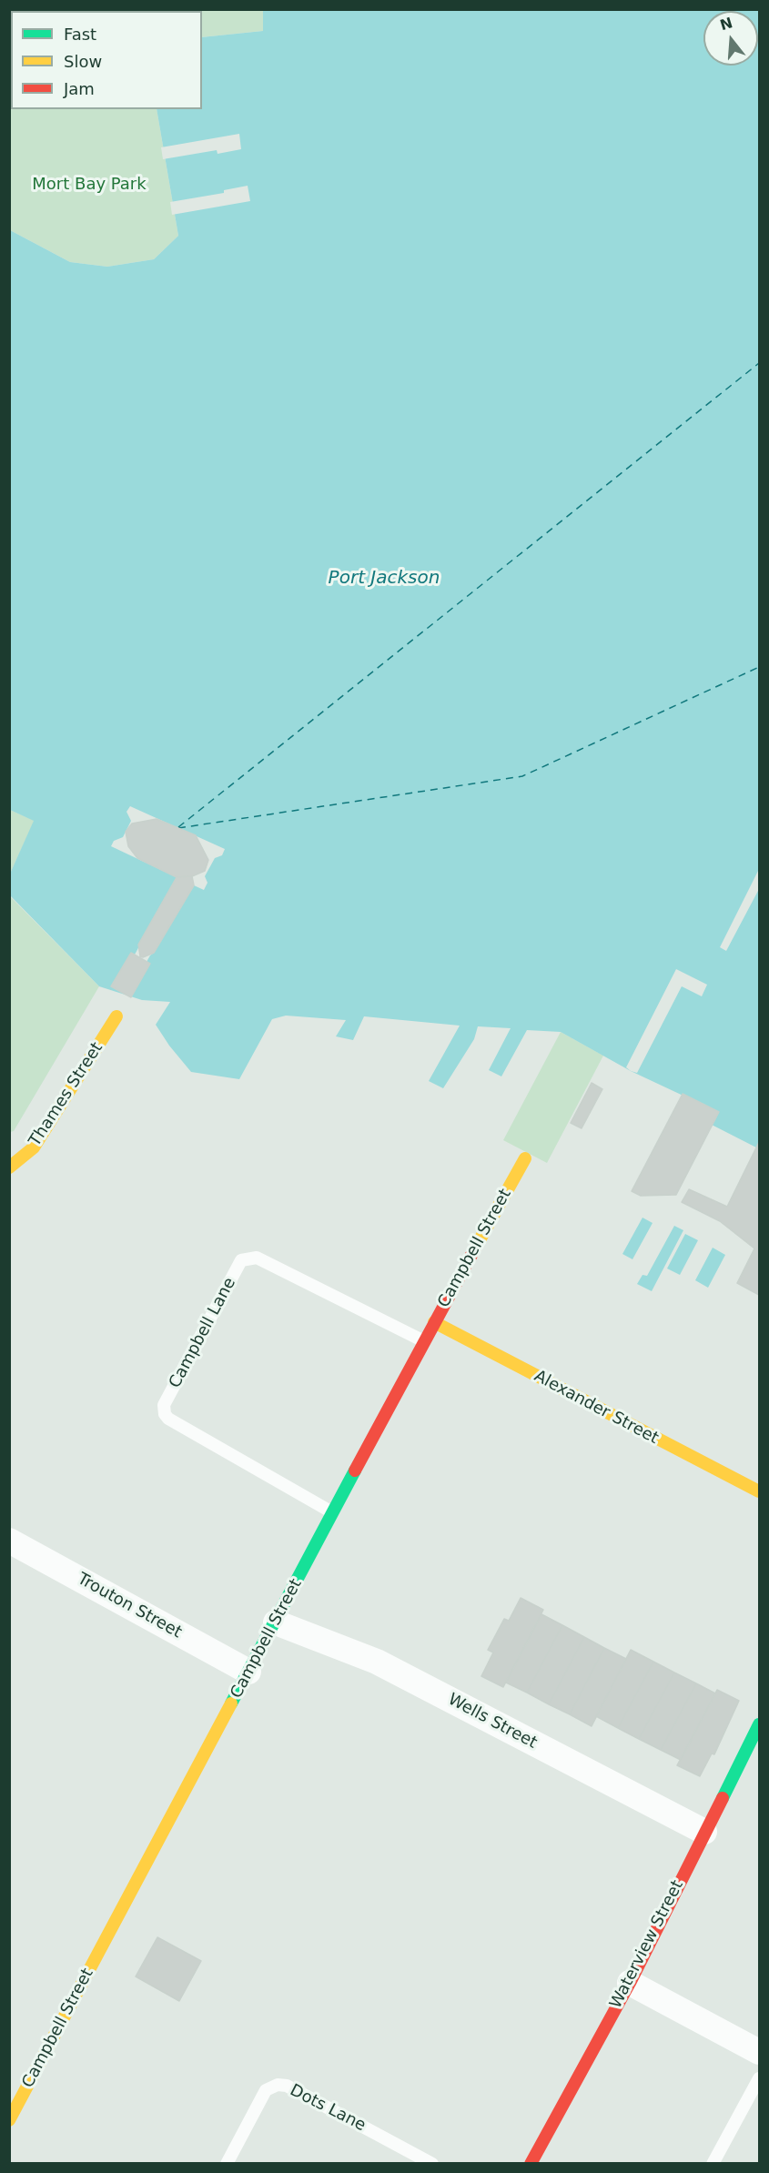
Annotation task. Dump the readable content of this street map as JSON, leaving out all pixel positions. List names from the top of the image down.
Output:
{
  "streets": {
    "street": [
      "Thames Street",
      "Campbell Street",
      "Alexander Street",
      "Trouton Street",
      "Wells Street",
      "Waterview Street"
    ],
    "lane": ["Campbell Lane", "Dots Lane"]
  },
  "crossings": [
    ["Campbell Street", "Campbell Lane"],
    ["Campbell Street", "Alexander Street"],
    ["Campbell Street", "Trouton Street"],
    ["Campbell Street", "Wells Street"],
    ["Wells Street", "Waterview Street"]
  ],
  "water": ["Port Jackson"],
  "parks": ["Mort Bay Park"],
  "legend": ["Fast", "Slow", "Jam"],
  "north": "top"
}
